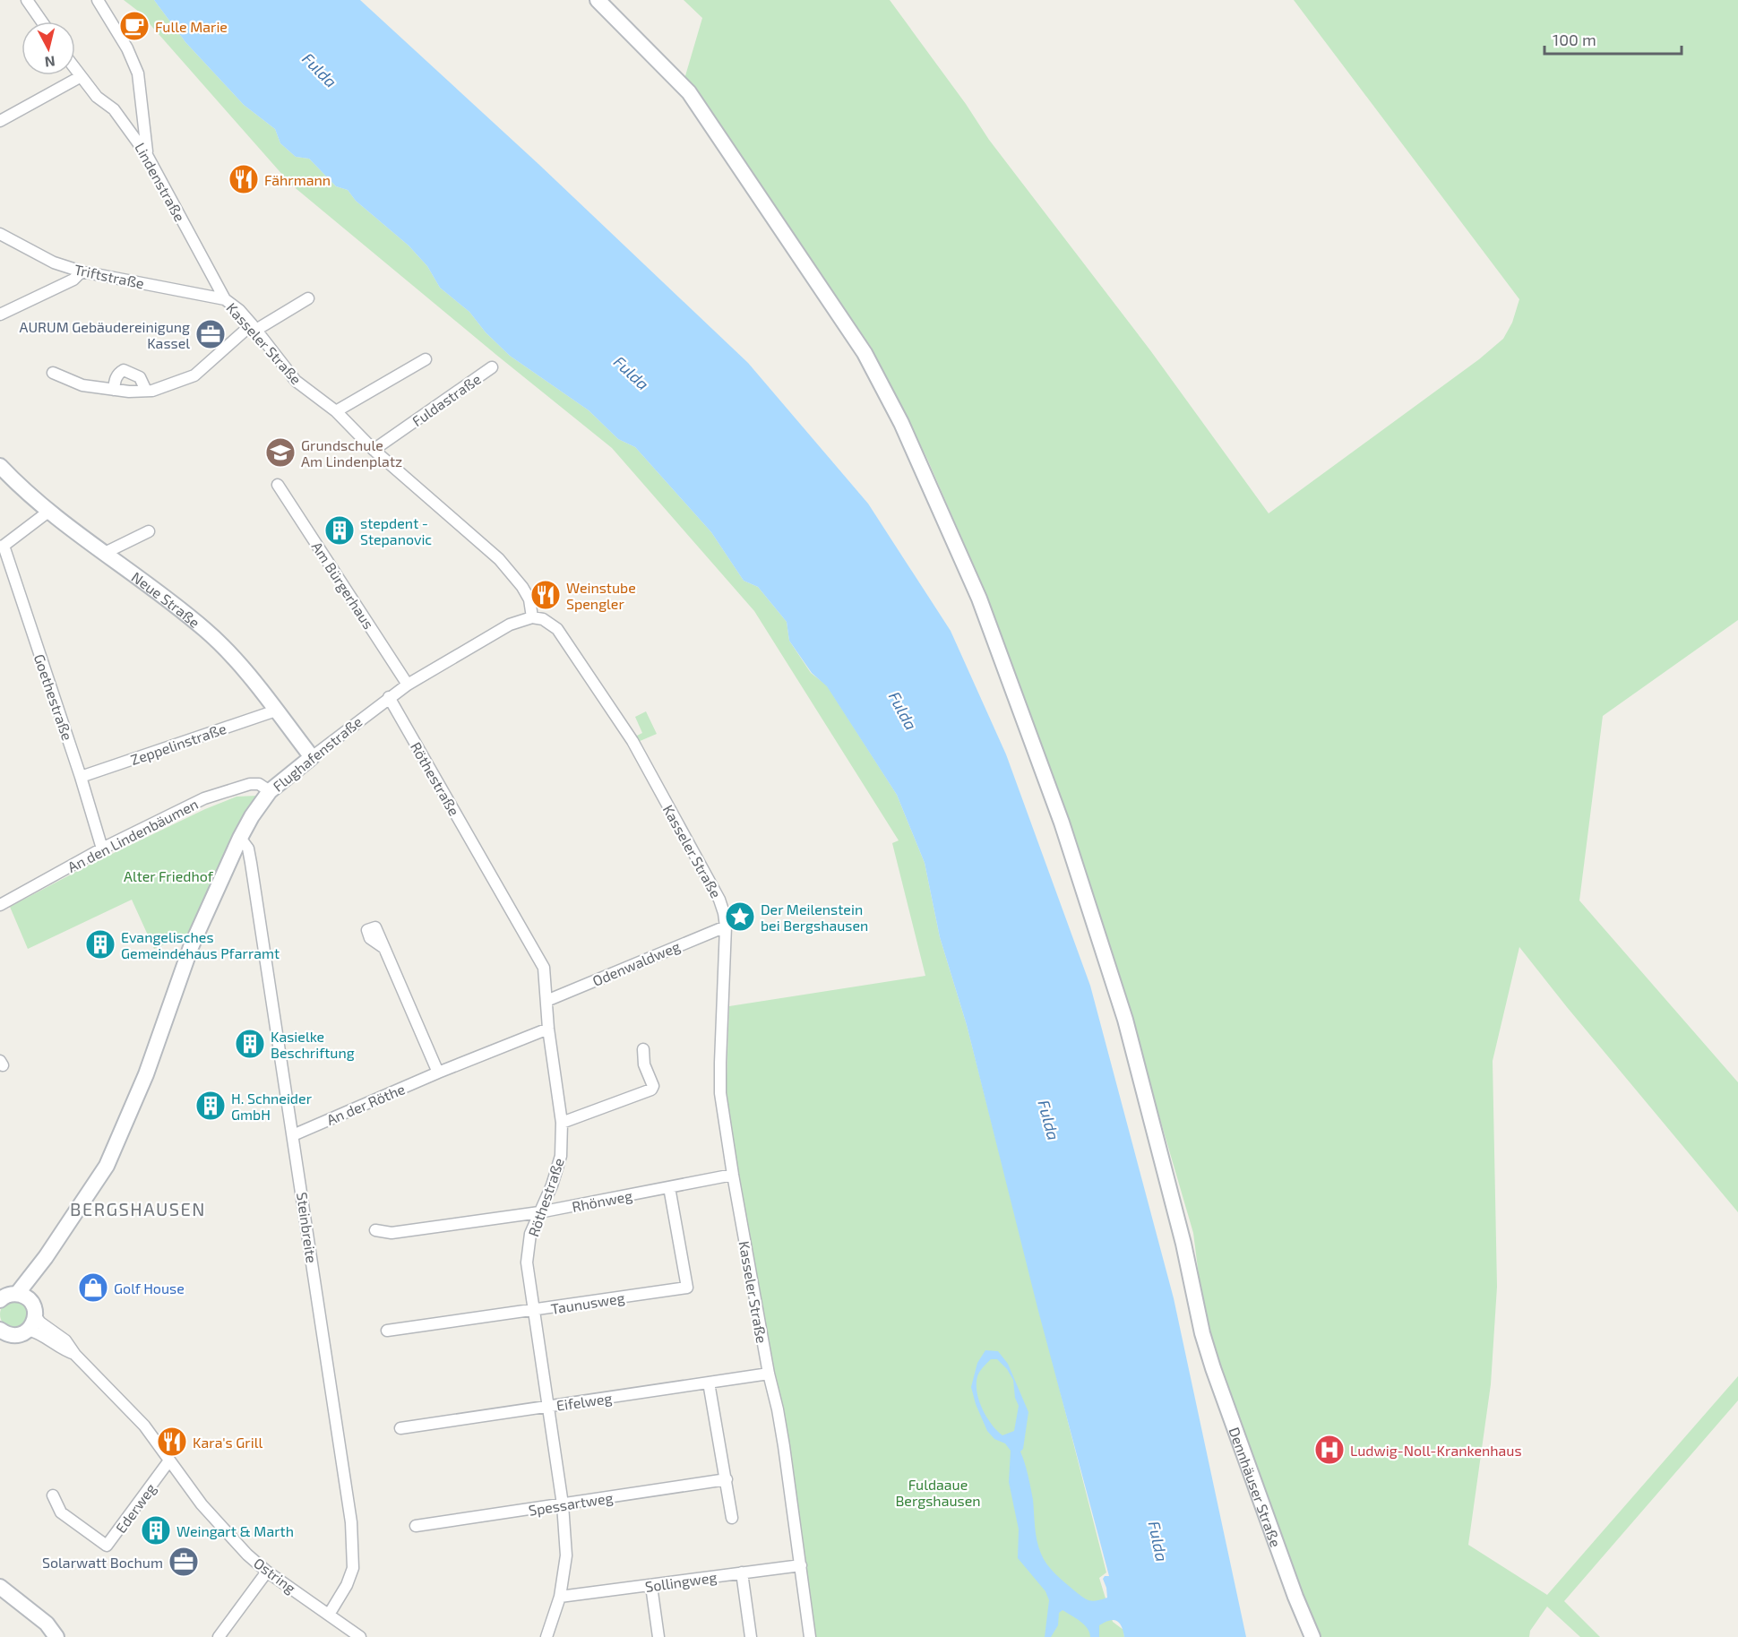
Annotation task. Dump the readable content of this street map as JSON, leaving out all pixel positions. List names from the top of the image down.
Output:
{
  "streets": {
    "street": [
      "Lindenstraße",
      "Triftstraße",
      "Kasseler Straße",
      "Fuldastraße",
      "Am Bürgerhaus",
      "Neue Straße",
      "Goethestraße",
      "Zeppelinstraße",
      "Flughafenstraße",
      "Röthestraße",
      "An den Lindenbäumen",
      "Odenwaldweg",
      "An der Röthe",
      "Rhönweg",
      "Steinbreite",
      "Taunusweg",
      "Eifelweg",
      "Dennhäuser Straße",
      "Spessartweg",
      "Ederweg",
      "Ostring",
      "Sollingweg"
    ]
  },
  "crossings": [
    ["Lindenstraße", "Triftstraße"],
    ["Lindenstraße", "Kasseler Straße"],
    ["Triftstraße", "Kasseler Straße"],
    ["Kasseler Straße", "Fuldastraße"],
    ["Kasseler Straße", "Flughafenstraße"],
    ["Kasseler Straße", "Odenwaldweg"],
    ["Kasseler Straße", "Rhönweg"],
    ["Kasseler Straße", "Eifelweg"],
    ["Kasseler Straße", "Sollingweg"],
    ["Am Bürgerhaus", "Flughafenstraße"],
    ["Neue Straße", "Zeppelinstraße"],
    ["Neue Straße", "Flughafenstraße"],
    ["Goethestraße", "Zeppelinstraße"],
    ["Goethestraße", "An den Lindenbäumen"],
    ["Flughafenstraße", "Röthestraße"],
    ["Flughafenstraße", "An den Lindenbäumen"],
    ["Flughafenstraße", "Steinbreite"],
    ["Röthestraße", "Odenwaldweg"],
    ["Röthestraße", "An der Röthe"],
    ["Röthestraße", "Rhönweg"],
    ["Röthestraße", "Taunusweg"],
    ["Röthestraße", "Eifelweg"],
    ["Röthestraße", "Spessartweg"],
    ["Röthestraße", "Sollingweg"],
    ["An der Röthe", "Steinbreite"],
    ["Rhönweg", "Taunusweg"],
    ["Steinbreite", "Ostring"],
    ["Ederweg", "Ostring"]
  ],
  "districts": ["BERGSHAUSEN"],
  "water": ["Fulda"],
  "parks": ["Alter Friedhof", "Fuldaaue Bergshausen"],
  "places": {
    "cafe": ["Fulle Marie"],
    "restaurant": ["Fährmann", "Weinstube Spengler", "Kara's Grill"],
    "office": ["AURUM Gebäudereinigung Kassel", "Solarwatt Bochum"],
    "school or university": ["Grundschule Am Lindenplatz"],
    "building": [
      "stepdent - Stepanovic",
      "Evangelisches Gemeindehaus Pfarramt",
      "Kasielke Beschriftung",
      "H. Schneider GmbH",
      "Weingart & Marth"
    ],
    "place": ["Der Meilenstein bei Bergshausen"],
    "shop": ["Golf House"],
    "hospital": ["Ludwig-Noll-Krankenhaus"]
  },
  "scale_bar": "100 m",
  "north": "bottom"
}
